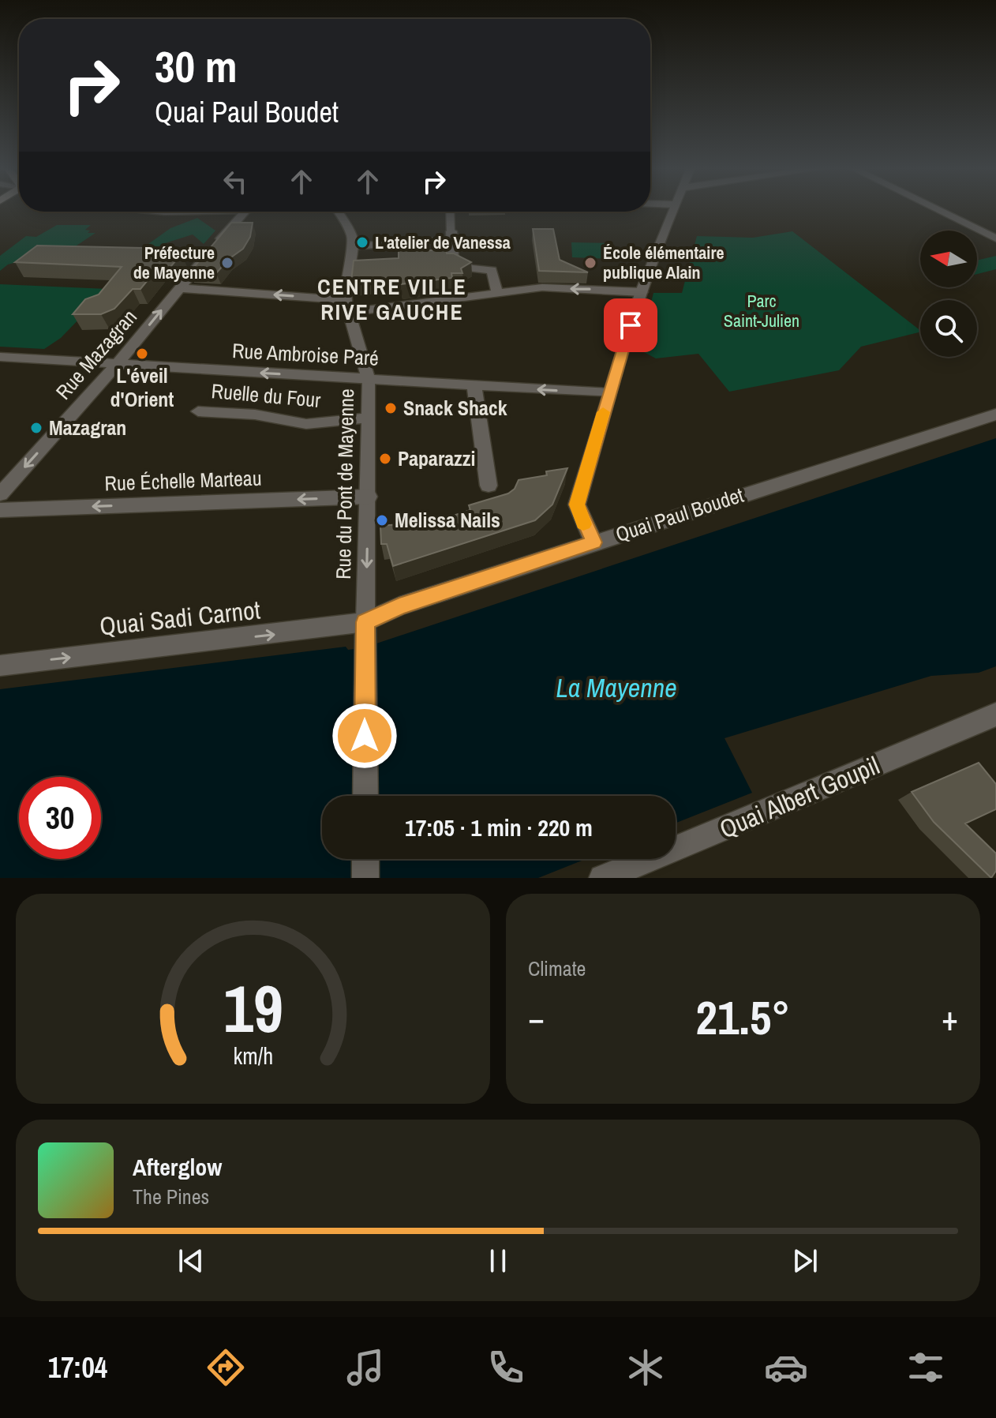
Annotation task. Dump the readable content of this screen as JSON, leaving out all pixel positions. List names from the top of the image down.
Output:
{
  "streets": {
    "street": [
      "Rue Mazagran",
      "Rue Ambroise Paré",
      "Ruelle du Four",
      "Rue Échelle Marteau",
      "Rue du Pont de Mayenne",
      "Quai Paul Boudet",
      "Quai Sadi Carnot",
      "Quai Albert Goupil"
    ]
  },
  "crossings": [
    ["Rue Mazagran", "Rue Ambroise Paré"],
    ["Rue Ambroise Paré", "Rue du Pont de Mayenne"],
    ["Ruelle du Four", "Rue du Pont de Mayenne"],
    ["Rue Échelle Marteau", "Rue du Pont de Mayenne"],
    ["Rue du Pont de Mayenne", "Quai Paul Boudet"],
    ["Rue du Pont de Mayenne", "Quai Sadi Carnot"],
    ["Quai Paul Boudet", "Quai Sadi Carnot"]
  ],
  "one_way": ["Rue Échelle Marteau", "Quai Sadi Carnot"],
  "districts": ["CENTRE VILLE RIVE GAUCHE"],
  "water": ["La Mayenne"],
  "parks": ["Parc Saint-Julien"],
  "places": [
    "L'atelier de Vanessa",
    "Préfecture de Mayenne",
    "École élémentaire publique Alain",
    "L'éveil d'Orient",
    "Snack Shack",
    "Mazagran",
    "Paparazzi",
    "Melissa Nails"
  ],
  "north": "left",
  "page": {
    "turn": ["30 m", "Quai Paul Boudet"],
    "limit": "30",
    "trip": "17:05 · 1 min · 220 m",
    "tile": "Climate",
    "heat": ["−", "21.5°", "+"],
    "song": ["Afterglow", "The Pines"],
    "tabs": "17:04",
    "gauge": ["19", "km/h"]
  }
}
